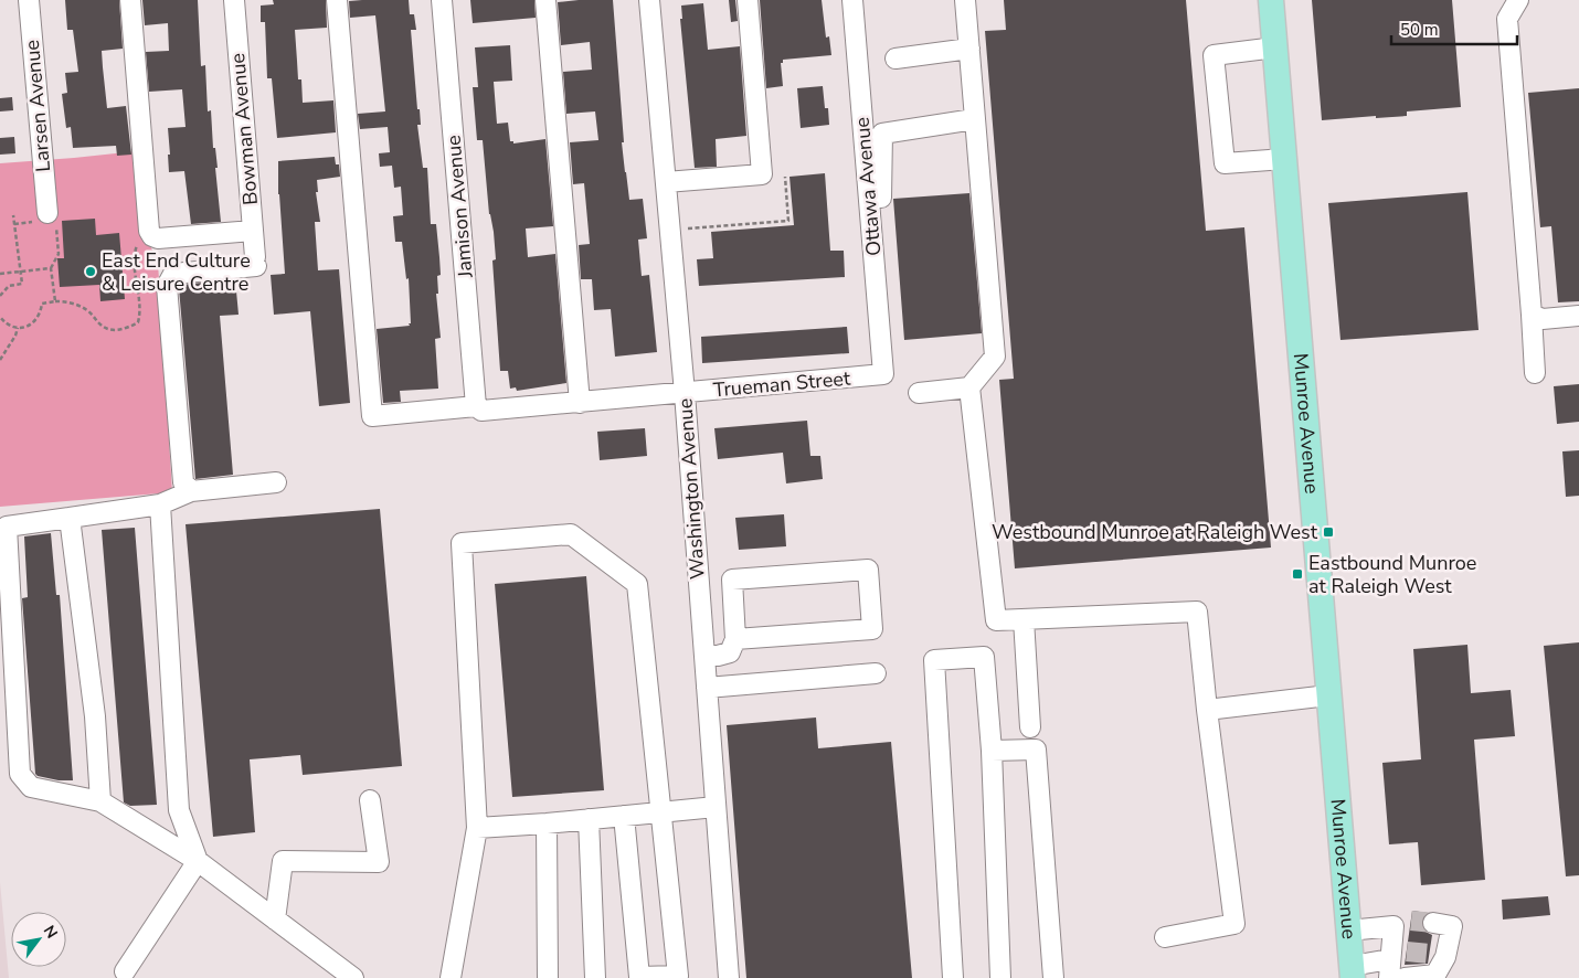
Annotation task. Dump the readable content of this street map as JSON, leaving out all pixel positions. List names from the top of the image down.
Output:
{
  "streets": {
    "main road": ["Munroe Avenue"],
    "street": [
      "Larsen Avenue",
      "Bowman Avenue",
      "Ottawa Avenue",
      "Jamison Avenue",
      "Trueman Street",
      "Washington Avenue"
    ]
  },
  "crossings": [
    ["Ottawa Avenue", "Trueman Street"],
    ["Jamison Avenue", "Trueman Street"],
    ["Trueman Street", "Washington Avenue"]
  ],
  "places": {
    "other": ["East End Culture & Leisure Centre"],
    "transit": ["Westbound Munroe at Raleigh West", "Eastbound Munroe at Raleigh West"]
  },
  "scale_bar": "50 m",
  "north": "top right"
}
